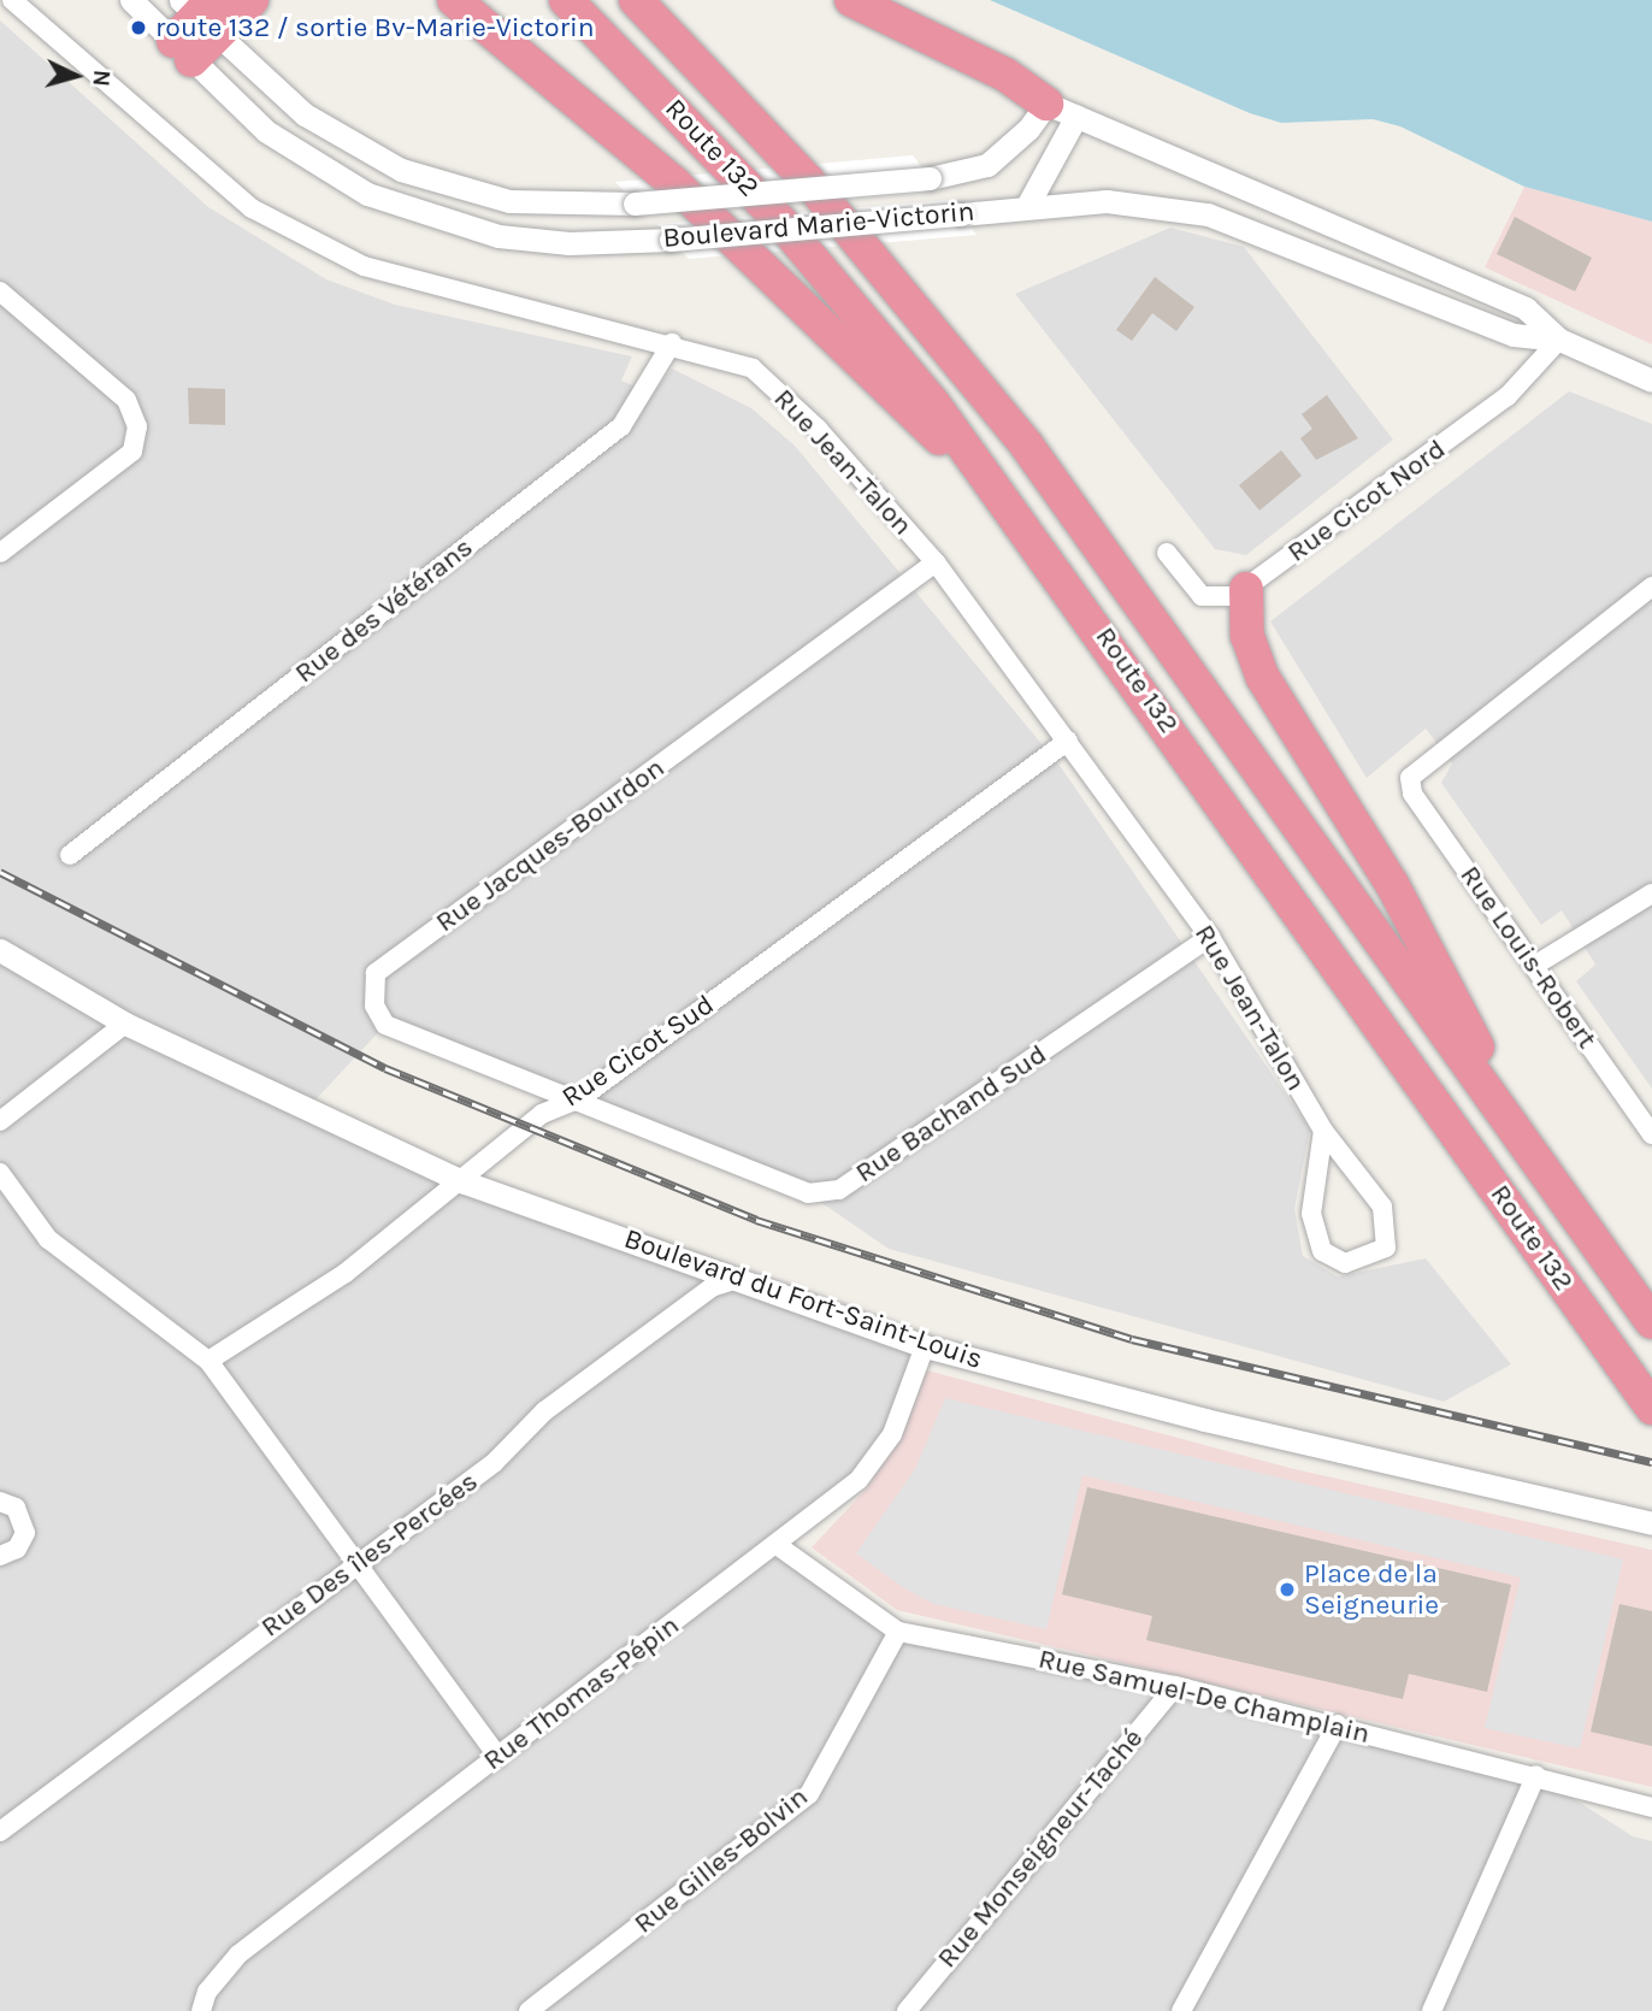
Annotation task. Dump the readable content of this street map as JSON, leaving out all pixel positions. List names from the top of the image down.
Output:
{
  "streets": {
    "highway": ["Route 132"],
    "street": [
      "Boulevard Marie-Victorin",
      "Rue Jean-Talon",
      "Rue Cicot Nord",
      "Rue des Vétérans",
      "Rue Jacques-Bourdon",
      "Rue Louis-Robert",
      "Rue Cicot Sud",
      "Rue Bachand Sud",
      "Boulevard du Fort-Saint-Louis",
      "Rue Des îles-Percées",
      "Rue Thomas-Pépin",
      "Rue Samuel-De Champlain",
      "Rue Monseigneur-Taché",
      "Rue Gilles-Bolvin"
    ]
  },
  "crossings": [
    ["Boulevard Marie-Victorin", "Rue Cicot Nord"],
    ["Rue Jean-Talon", "Rue des Vétérans"],
    ["Rue Jean-Talon", "Rue Jacques-Bourdon"],
    ["Rue Jean-Talon", "Rue Cicot Sud"],
    ["Rue Jean-Talon", "Rue Bachand Sud"],
    ["Rue Jacques-Bourdon", "Rue Cicot Sud"],
    ["Rue Jacques-Bourdon", "Rue Bachand Sud"],
    ["Rue Cicot Sud", "Rue Bachand Sud"],
    ["Rue Cicot Sud", "Boulevard du Fort-Saint-Louis"],
    ["Boulevard du Fort-Saint-Louis", "Rue Des îles-Percées"],
    ["Boulevard du Fort-Saint-Louis", "Rue Thomas-Pépin"],
    ["Rue Thomas-Pépin", "Rue Samuel-De Champlain"],
    ["Rue Samuel-De Champlain", "Rue Monseigneur-Taché"],
    ["Rue Samuel-De Champlain", "Rue Gilles-Bolvin"]
  ],
  "places": ["route 132 / sortie Bv-Marie-Victorin", "Place de la Seigneurie"],
  "north": "right"
}
